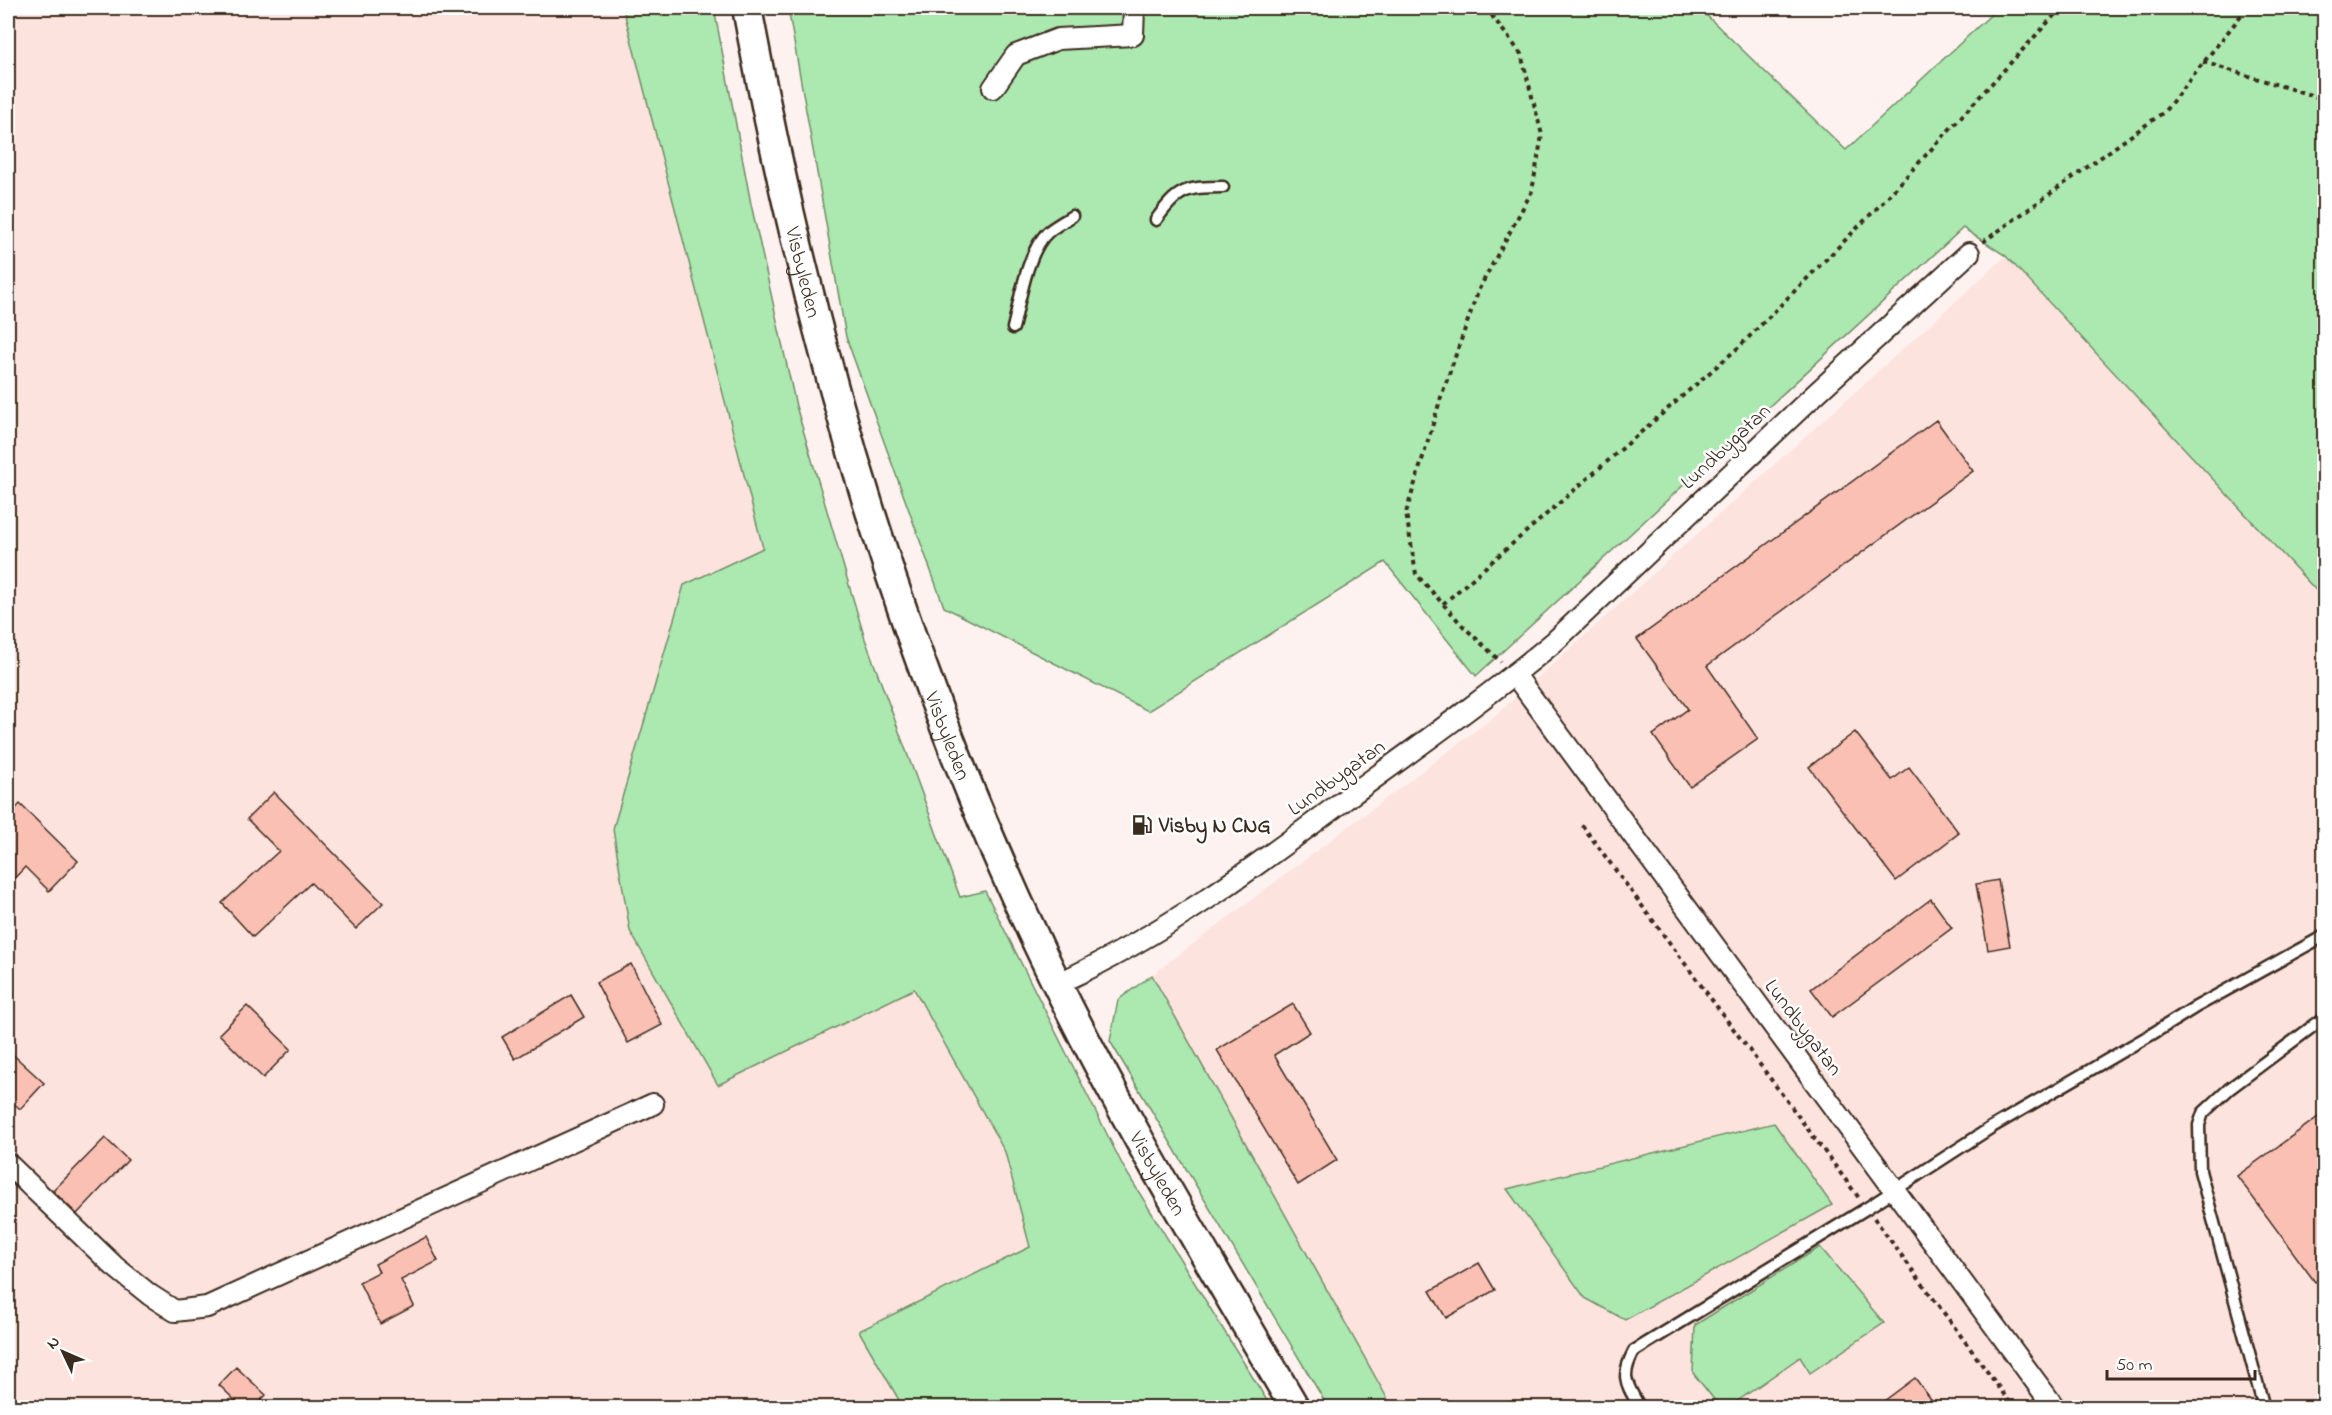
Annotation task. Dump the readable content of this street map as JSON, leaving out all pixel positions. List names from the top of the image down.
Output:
{
  "streets": {
    "main road": ["Visbyleden"],
    "street": ["Lundbygatan"]
  },
  "crossings": [
    ["Visbyleden", "Lundbygatan"]
  ],
  "places": {
    "fuel station": ["Visby N CNG"]
  },
  "scale_bar": "50 m",
  "north": "top left"
}
